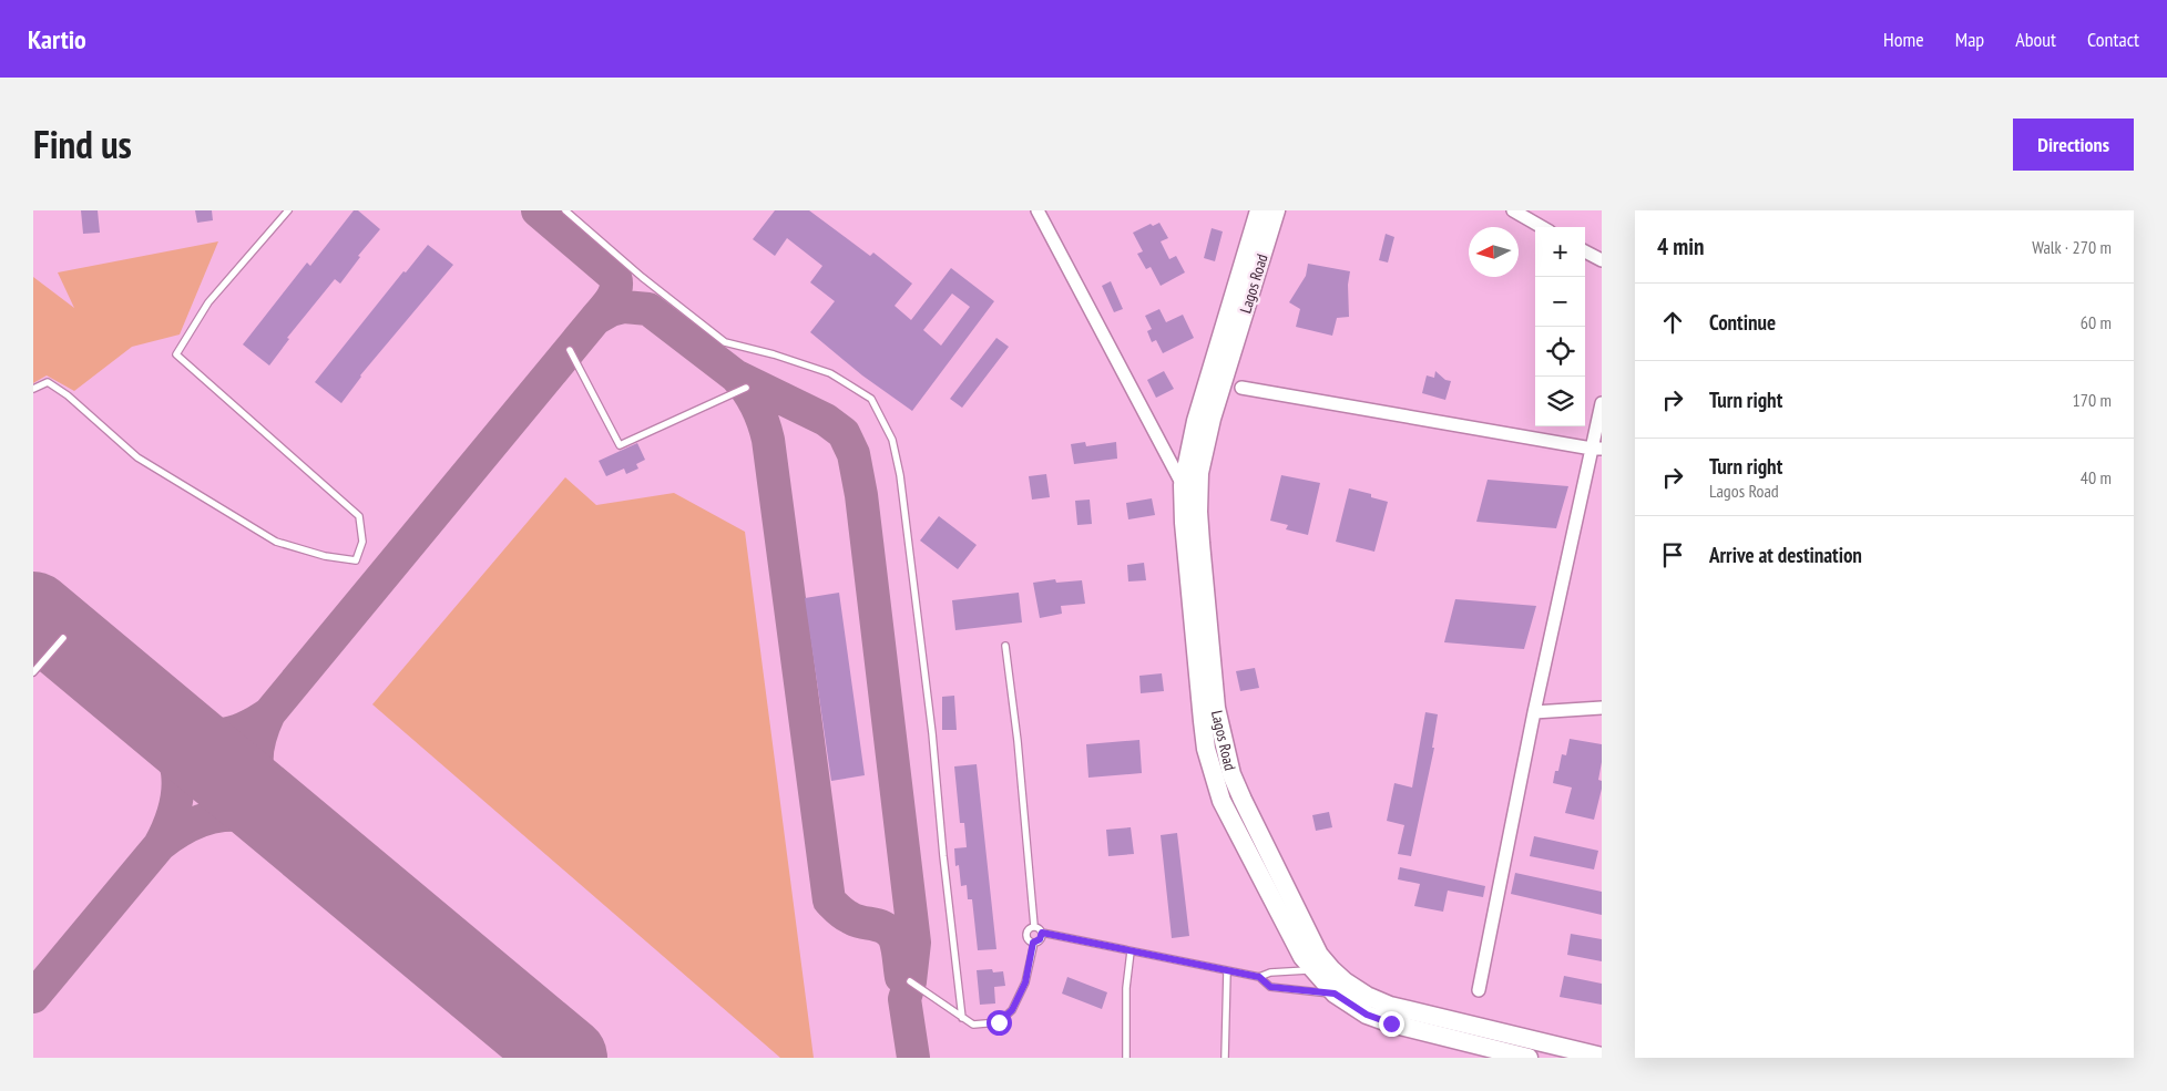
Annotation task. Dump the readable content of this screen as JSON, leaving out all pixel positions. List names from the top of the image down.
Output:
{
  "streets": {
    "main road": ["Lagos Road"]
  },
  "north": "left",
  "page": {
    "header": "Kartio",
    "nav": [
      "Home",
      "Map",
      "About",
      "Contact"
    ],
    "title": "Find us",
    "buttons": "Directions",
    "heading": ["4 min", "Walk · 270 m"],
    "map_buttons": ["+", "−"],
    "list": [
      ["Continue", "60 m"],
      ["Turn right", "170 m"],
      ["Turn right", "Lagos Road", "40 m"],
      "Arrive at destination"
    ]
  }
}
